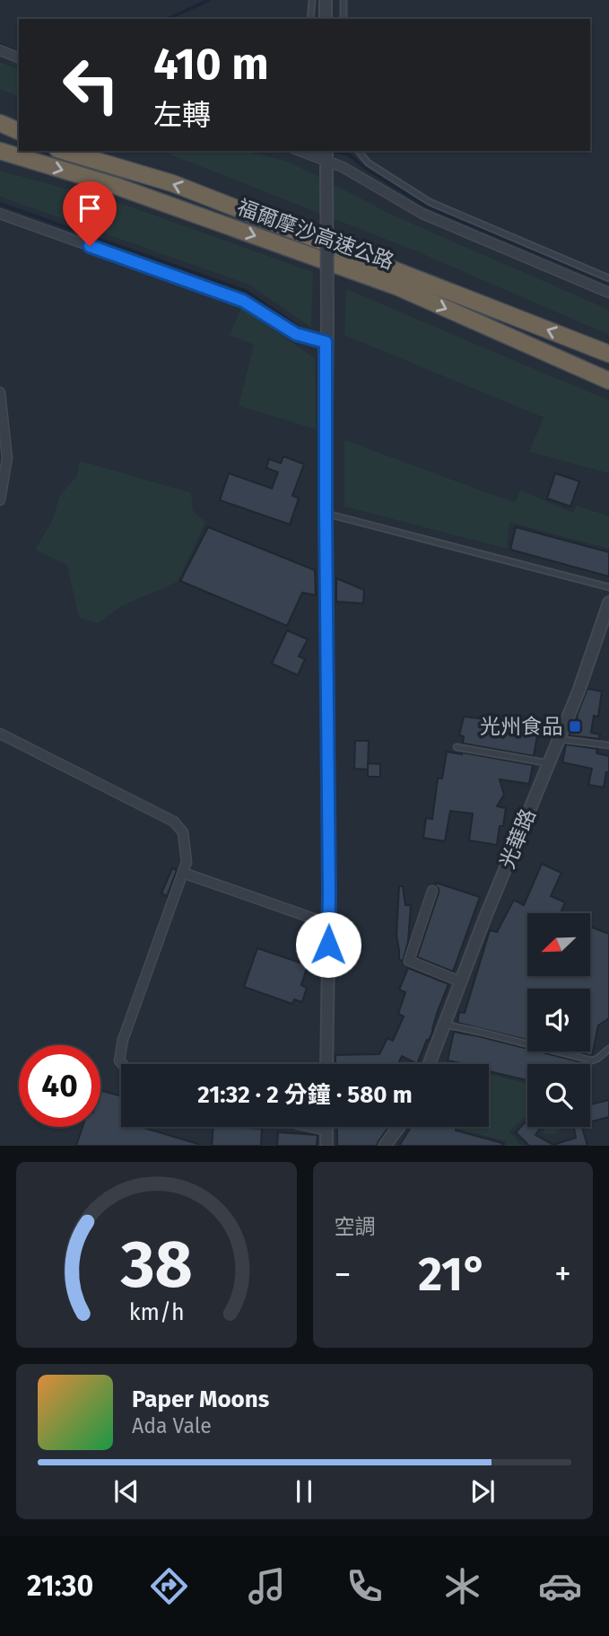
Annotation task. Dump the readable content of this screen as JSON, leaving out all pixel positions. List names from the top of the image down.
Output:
{
  "streets": {
    "highway": ["福爾摩沙高速公路"],
    "street": ["光華路"]
  },
  "places": {
    "transit": ["光州食品"]
  },
  "north": "bottom left",
  "page": {
    "turn": ["410 m", "左轉"],
    "limit": "40",
    "trip": "21:32 · 2 分鐘 · 580 m",
    "tile": "空調",
    "heat": ["−", "21°", "+"],
    "song": ["Paper Moons", "Ada Vale"],
    "tabs": "21:30",
    "gauge": ["38", "km/h"]
  }
}
